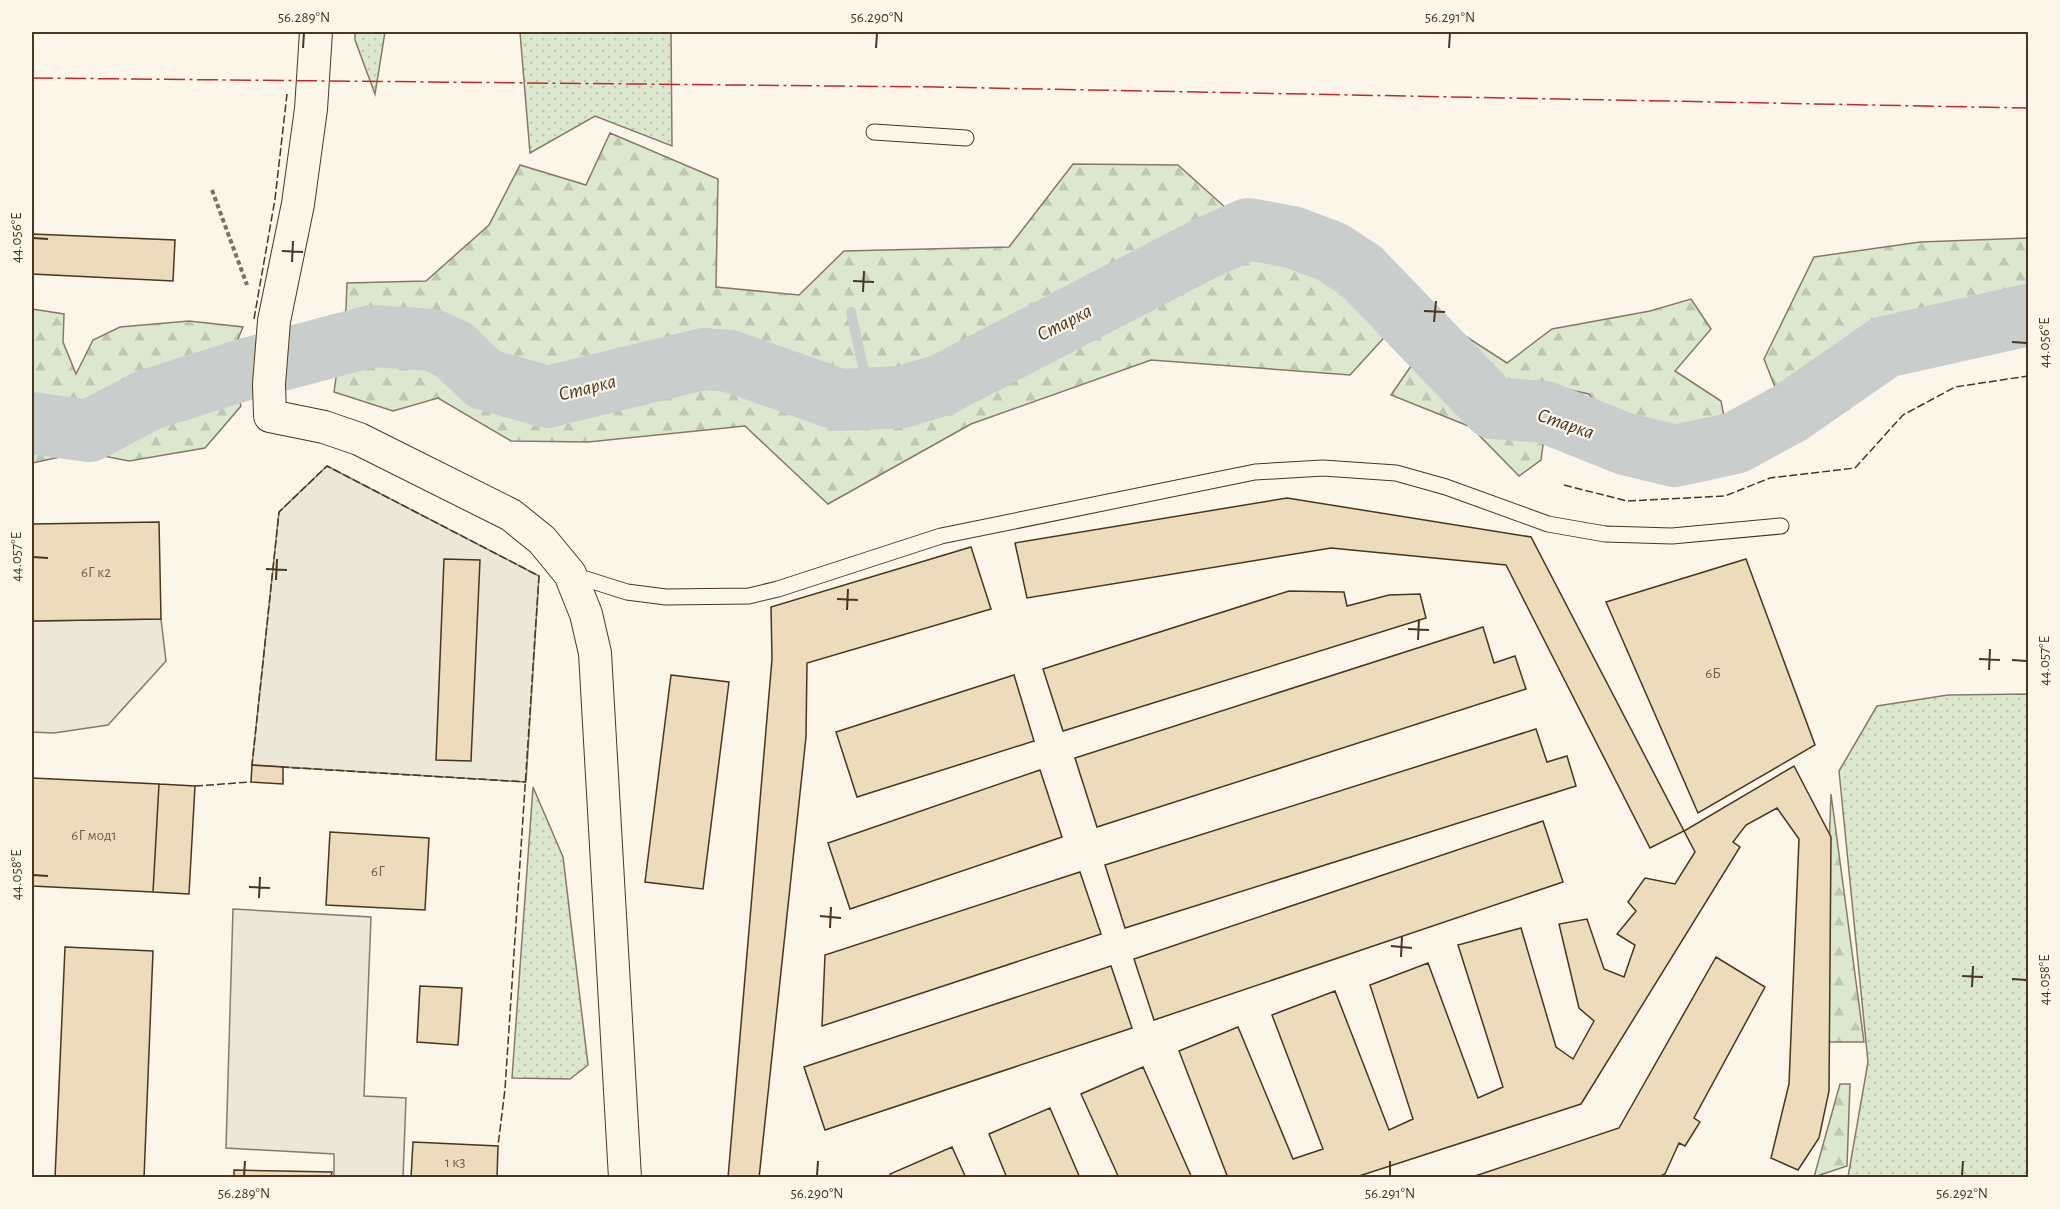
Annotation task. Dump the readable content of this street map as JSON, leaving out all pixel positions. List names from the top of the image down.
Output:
{
  "water": ["Старка"],
  "house_numbers": [
    "6Г к2",
    "6Б",
    "6Г мод1",
    "6Г",
    "1 к3"
  ],
  "coordinates": [
    "56.289°N",
    "56.290°N",
    "56.291°N",
    "44.056°E",
    "44.057°E",
    "44.058°E",
    "56.292°N"
  ]
}
